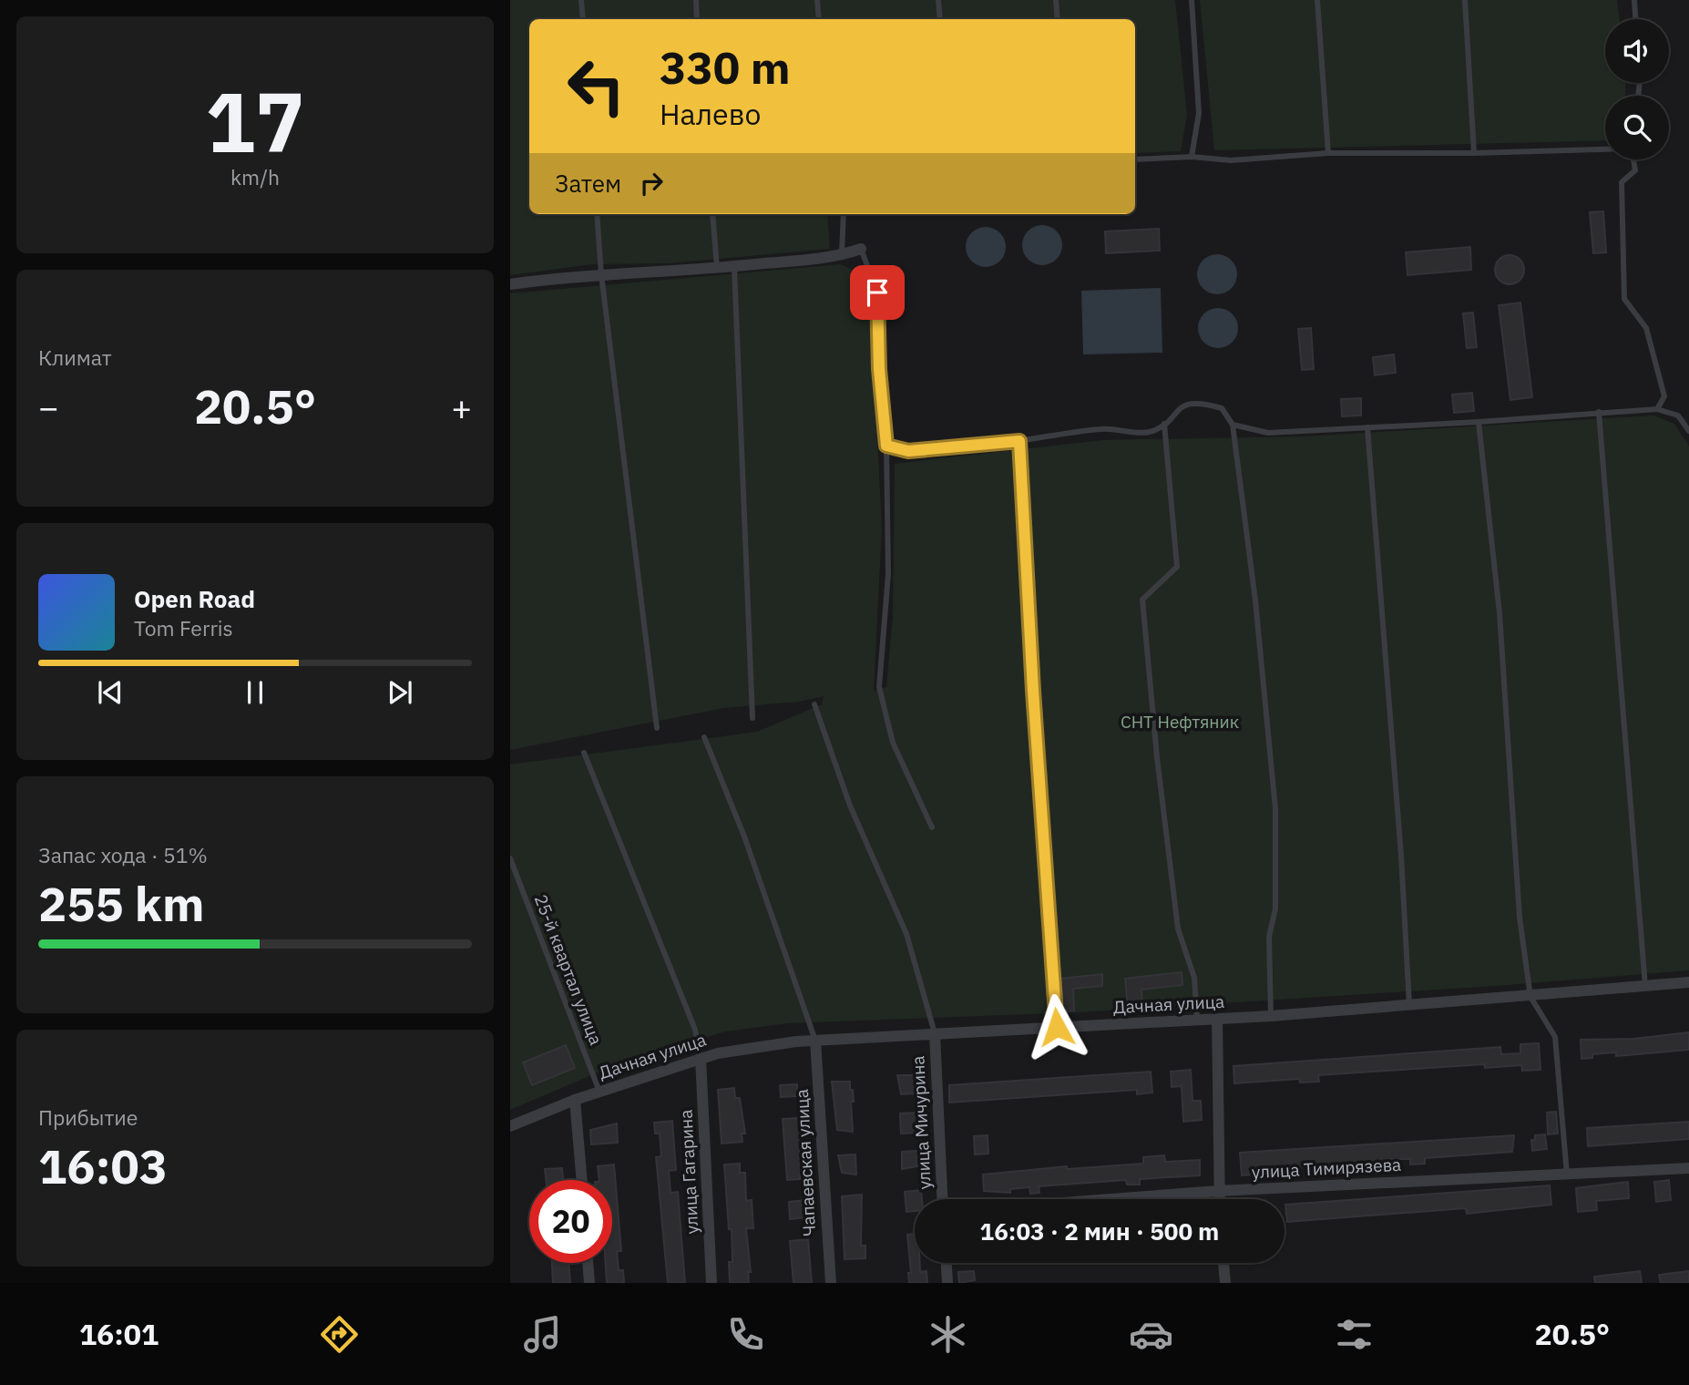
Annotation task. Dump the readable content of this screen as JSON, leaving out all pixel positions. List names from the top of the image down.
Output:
{
  "streets": {
    "street": [
      "Дачная улица",
      "улица Мичурина",
      "Чапаевская улица",
      "улица Тимирязева",
      "улица Гагарина"
    ],
    "lane": ["25-й квартал улица"]
  },
  "crossings": [
    ["25-й квартал улица", "Дачная улица"],
    ["Дачная улица", "улица Мичурина"],
    ["Дачная улица", "Чапаевская улица"],
    ["Дачная улица", "улица Гагарина"]
  ],
  "parks": ["СНТ Нефтяник"],
  "page": {
    "tile": [
      ["17", "km/h"],
      "Климат",
      ["Запас хода · 51%", "255 km"],
      ["Прибытие", "16:03"]
    ],
    "turn": ["330 m", "Налево"],
    "then": "Затем",
    "heat": ["−", "20.5°", "+"],
    "song": ["Open Road", "Tom Ferris"],
    "limit": "20",
    "trip": "16:03 · 2 мин · 500 m",
    "tabs": ["16:01", "20.5°"]
  }
}
